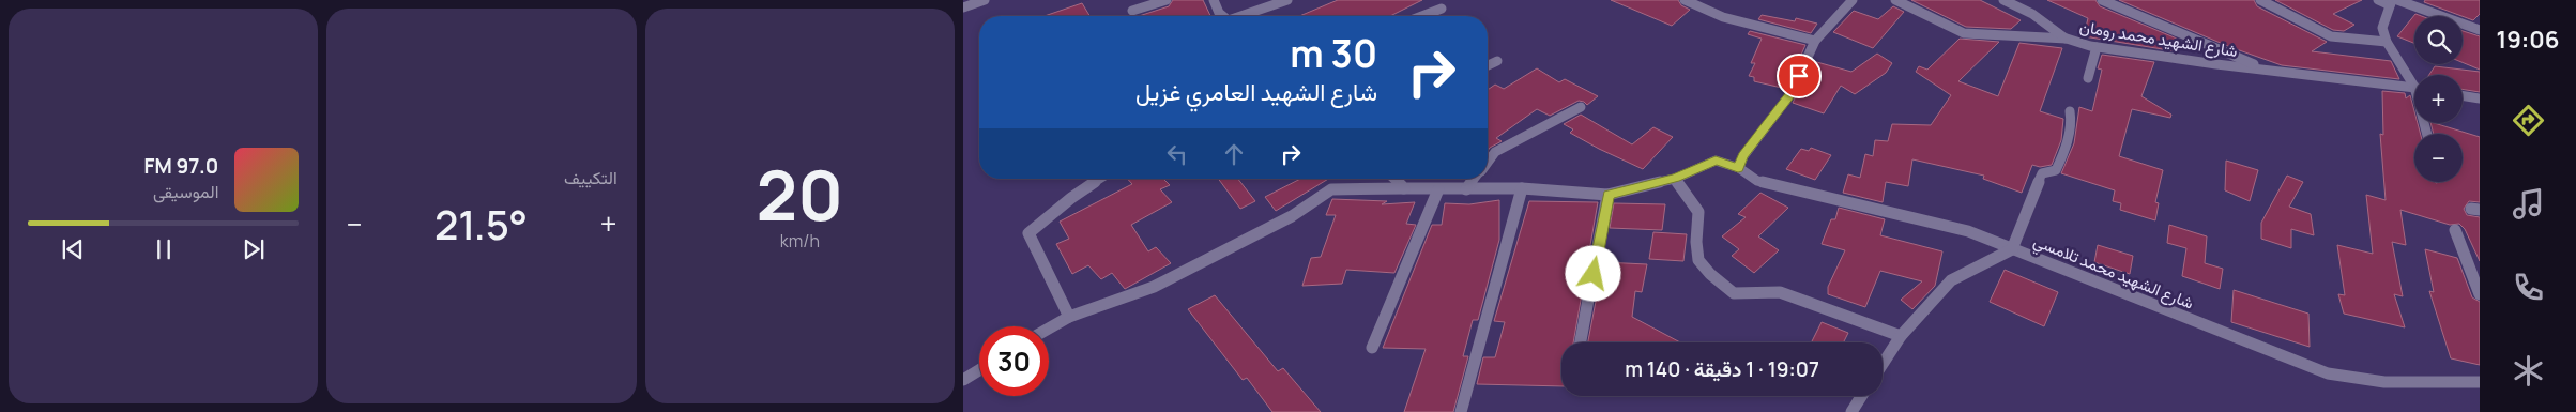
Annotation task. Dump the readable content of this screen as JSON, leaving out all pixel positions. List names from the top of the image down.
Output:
{
  "streets": {
    "street": ["شارع الشهيد محمد رومان", "شارع الشهيد محمد تلامسي"]
  },
  "page": {
    "tabs": "19:06",
    "tile": [
      ["20", "km/h"],
      "التكييف"
    ],
    "map_buttons": ["+", "−"],
    "turn": ["30 m", "شارع الشهيد العامري غزيل"],
    "song": ["97.0 FM", "الموسيقى"],
    "heat": ["−", "21.5°", "+"],
    "limit": "30",
    "trip": "19:07 · 1 دقيقة · 140 m"
  }
}
